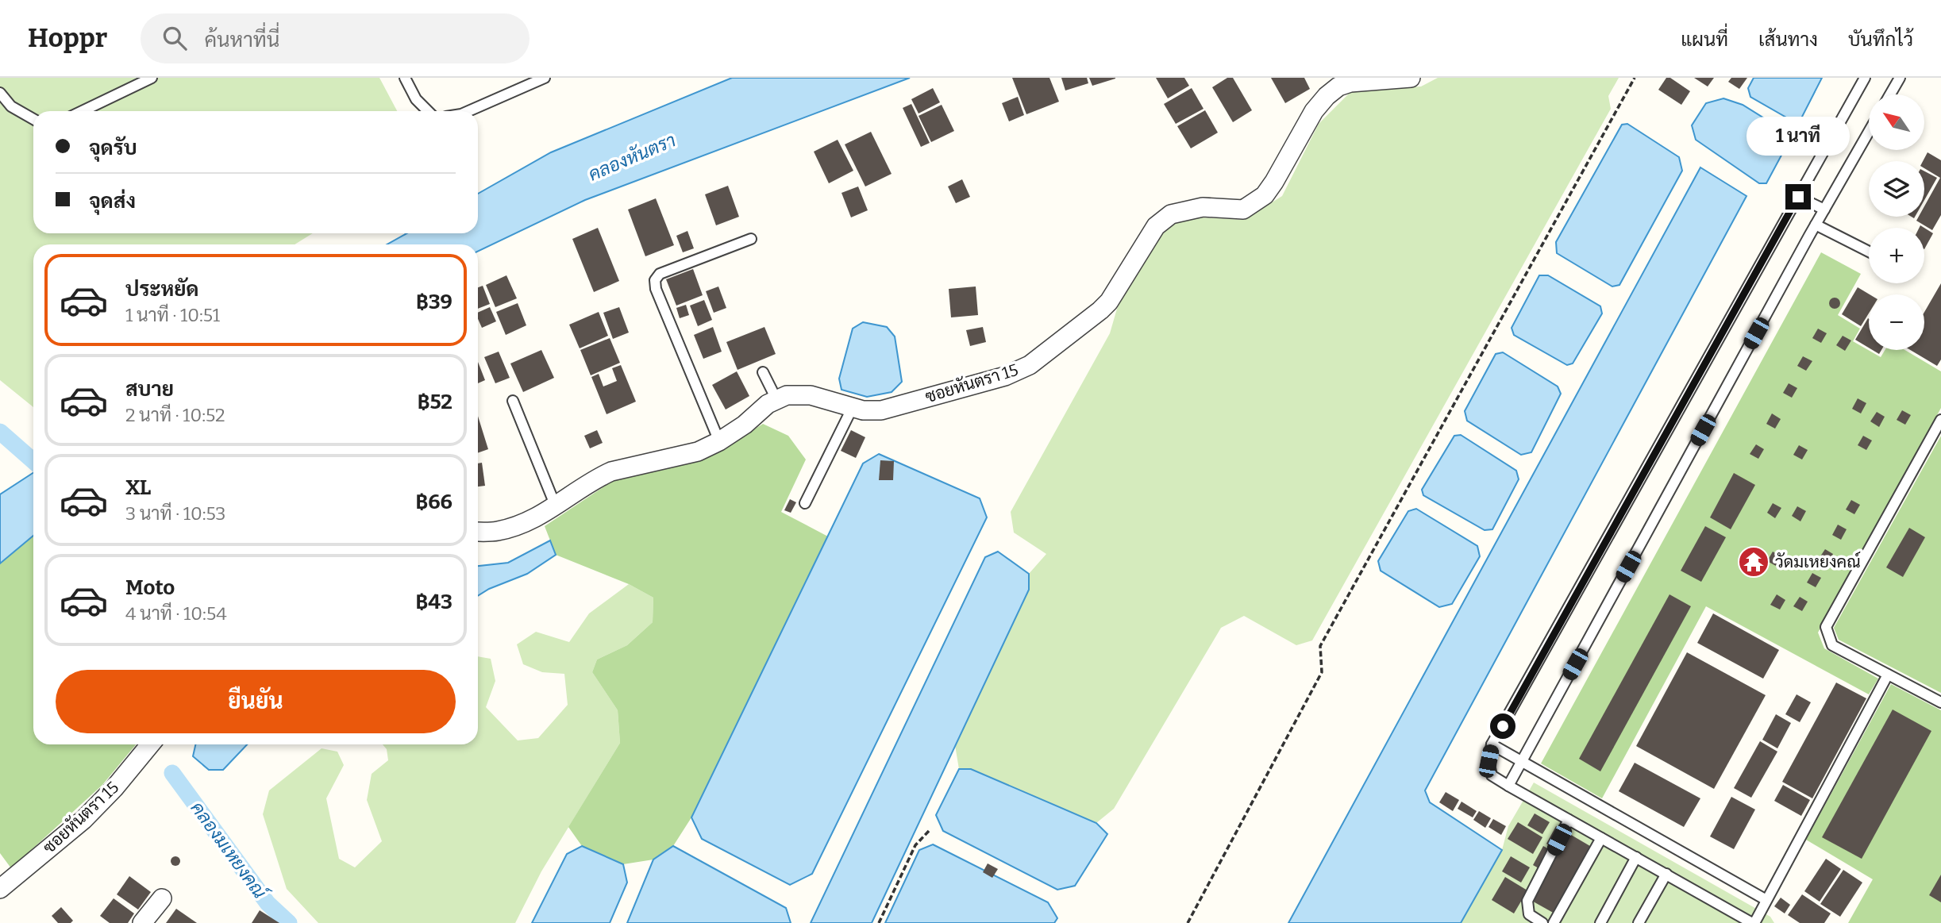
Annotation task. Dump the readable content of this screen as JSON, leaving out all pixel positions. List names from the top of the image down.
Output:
{
  "streets": {
    "street": ["ซอยหันตรา 15"]
  },
  "water": ["คลองหันตรา", "คลองมเหยงคณ์"],
  "places": {
    "temple": ["วัดมเหยงคณ์"]
  },
  "north": "top left",
  "page": {
    "header": "Hoppr",
    "search": "ค้นหาที่นี่",
    "nav": ["แผนที่", "เส้นทาง", "บันทึกไว้"],
    "map_buttons": ["+", "−"],
    "banner": ["จุดรับ", "จุดส่ง"],
    "bubble": "1 นาที",
    "list": [
      {
        "name": "ประหยัด",
        "note": "1 นาที · 10:51",
        "value": "฿39"
      },
      {
        "name": "สบาย",
        "note": "2 นาที · 10:52",
        "value": "฿52"
      },
      {
        "name": "XL",
        "note": "3 นาที · 10:53",
        "value": "฿66"
      },
      {
        "name": "Moto",
        "note": "4 นาที · 10:54",
        "value": "฿43"
      }
    ],
    "buttons": "ยืนยัน"
  }
}
